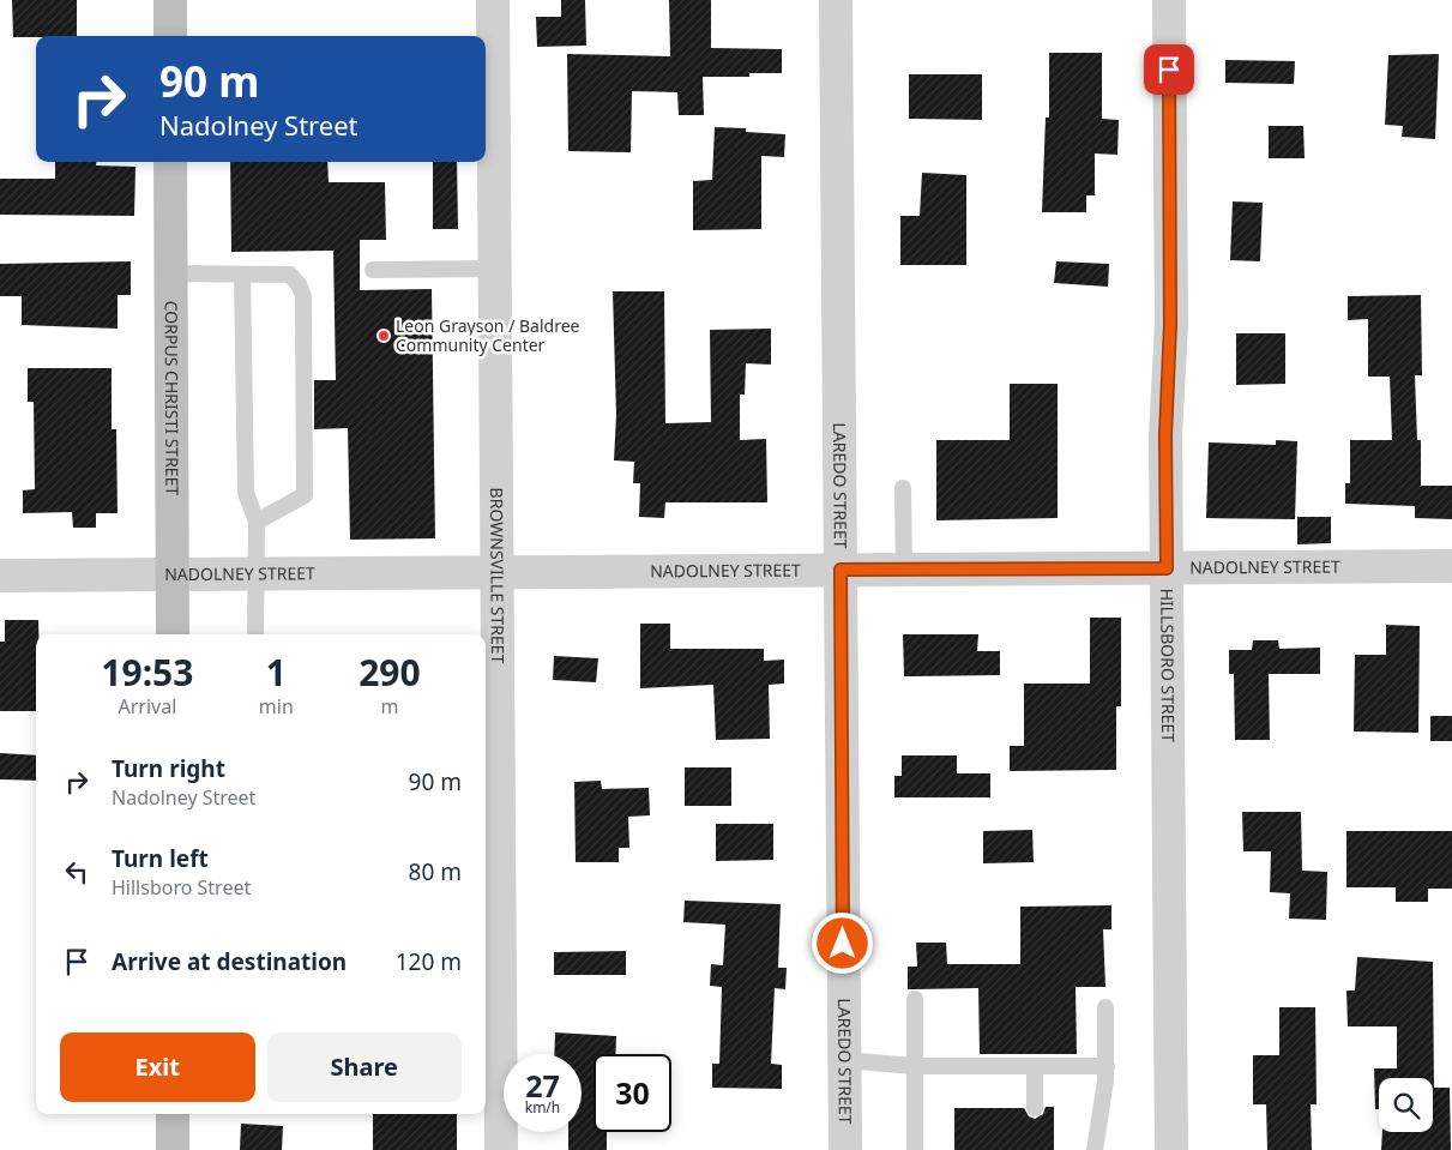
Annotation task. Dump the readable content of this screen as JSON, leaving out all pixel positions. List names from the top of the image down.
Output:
{
  "streets": {
    "street": [
      "CORPUS CHRISTI STREET",
      "LAREDO STREET",
      "NADOLNEY STREET",
      "BROWNSVILLE STREET",
      "HILLSBORO STREET"
    ]
  },
  "crossings": [
    ["CORPUS CHRISTI STREET", "NADOLNEY STREET"],
    ["LAREDO STREET", "NADOLNEY STREET"],
    ["NADOLNEY STREET", "BROWNSVILLE STREET"],
    ["NADOLNEY STREET", "HILLSBORO STREET"]
  ],
  "places": ["Leon Grayson / Baldree Community Center"],
  "page": {
    "turn": ["90 m", "Nadolney Street"],
    "eta": [
      "19:53",
      "Arrival",
      "1",
      "min",
      "290",
      "m"
    ],
    "list": [
      {
        "name": "Turn right",
        "note": "Nadolney Street",
        "value": "90 m"
      },
      {
        "name": "Turn left",
        "note": "Hillsboro Street",
        "value": "80 m"
      },
      {
        "name": "Arrive at destination",
        "value": "120 m"
      }
    ],
    "buttons": ["Exit", "Share"],
    "speed": "27 km/h",
    "limit": "30"
  }
}
